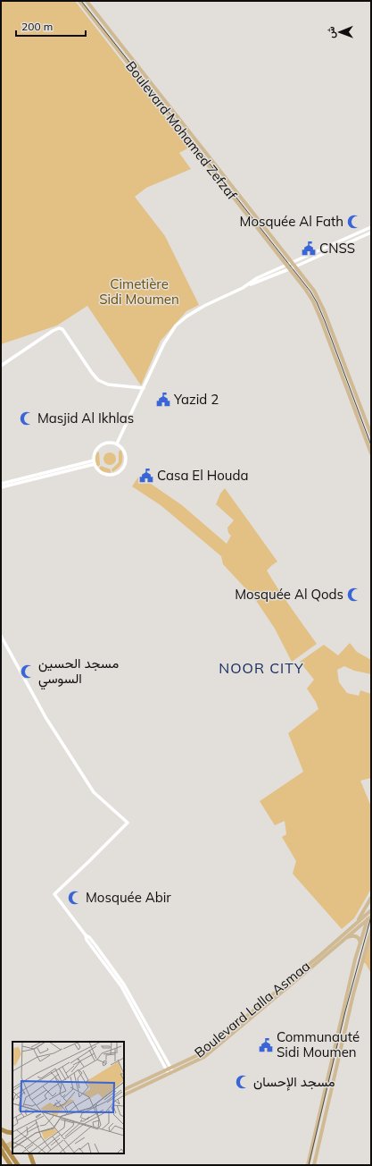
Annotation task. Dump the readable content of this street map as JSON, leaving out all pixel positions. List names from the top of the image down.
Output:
{
  "streets": {
    "main road": ["Boulevard Mohamed Zefzaf", "Boulevard Lalla Asmaa"]
  },
  "districts": ["NOOR CITY"],
  "parks": ["Cimetière Sidi Moumen"],
  "places": {
    "mosque": [
      "Mosquée Al Fath",
      "Masjid Al Ikhlas",
      "Mosquée Al Qods",
      "مسجد الحسين السوسي",
      "Mosquée Abir",
      "مسجد الإحسان"
    ],
    "public building": [
      "CNSS",
      "Yazid 2",
      "Casa El Houda",
      "Communauté Sidi Moumen"
    ]
  },
  "scale_bar": "200 m",
  "north": "left"
}
